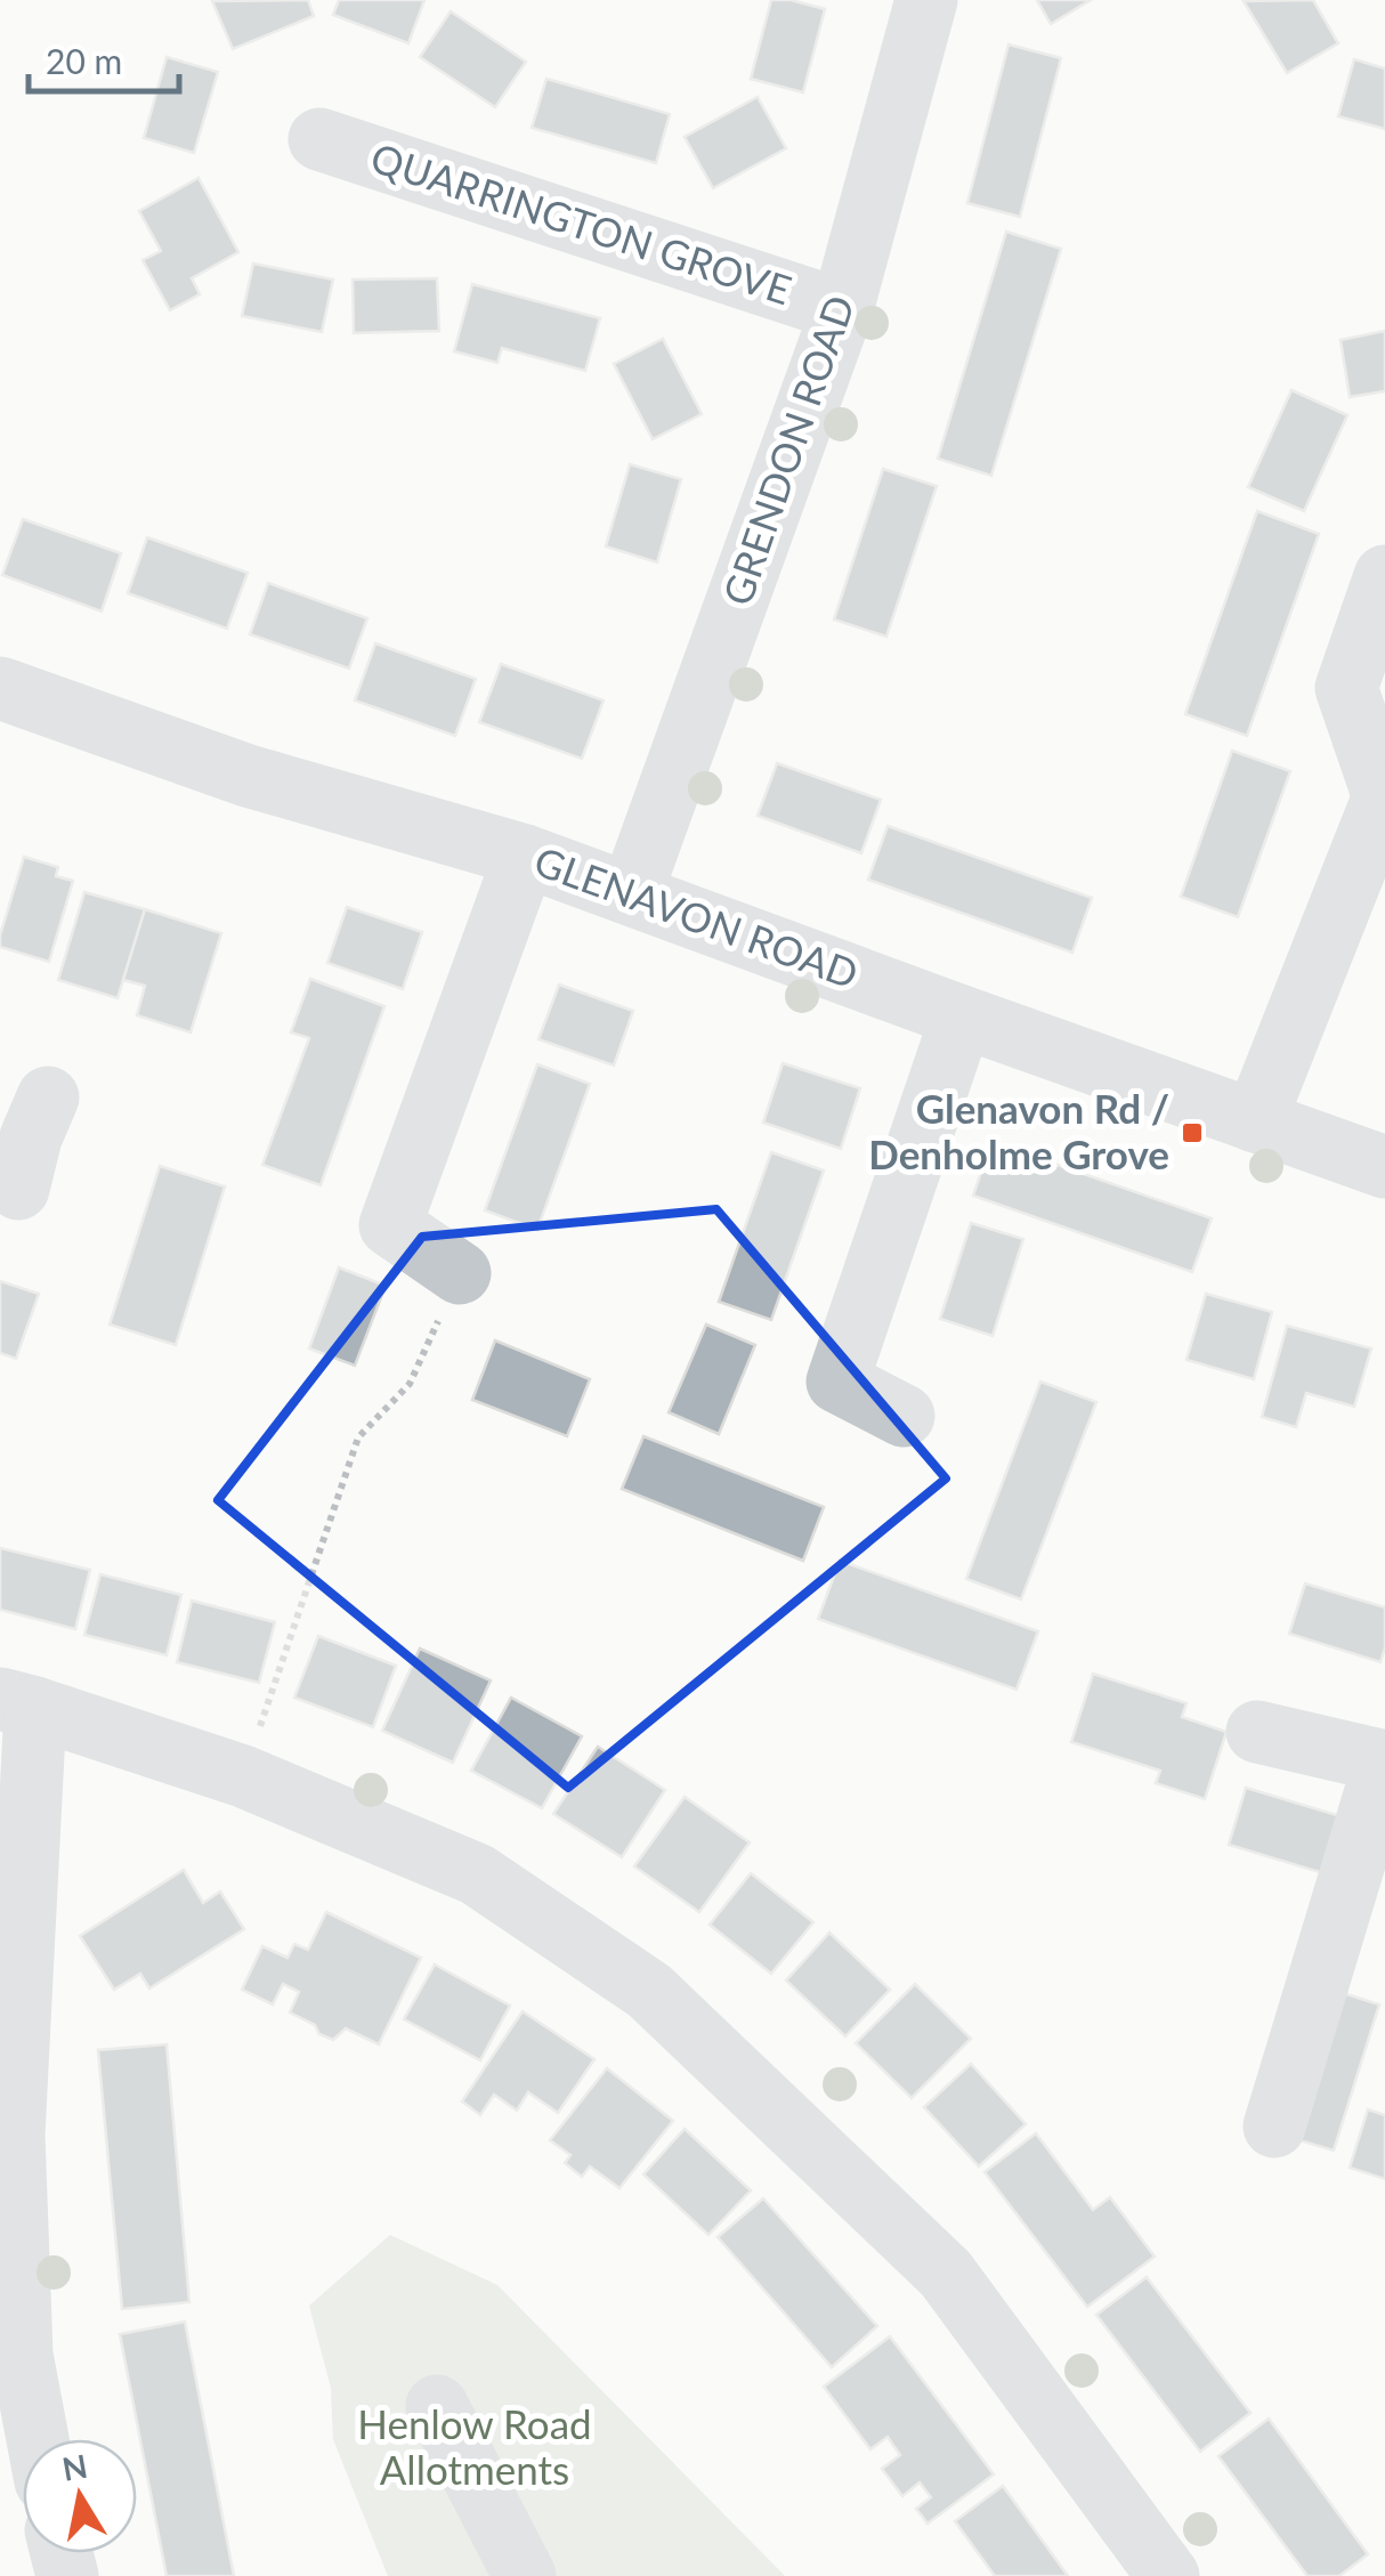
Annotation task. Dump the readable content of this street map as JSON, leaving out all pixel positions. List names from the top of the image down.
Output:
{
  "streets": {
    "street": ["QUARRINGTON GROVE", "GRENDON ROAD", "GLENAVON ROAD"]
  },
  "crossings": [
    ["QUARRINGTON GROVE", "GRENDON ROAD"],
    ["GRENDON ROAD", "GLENAVON ROAD"]
  ],
  "parks": ["Henlow Road Allotments"],
  "places": {
    "transit": ["Glenavon Rd / Denholme Grove"]
  },
  "scale_bar": "20 m",
  "north": "top"
}
